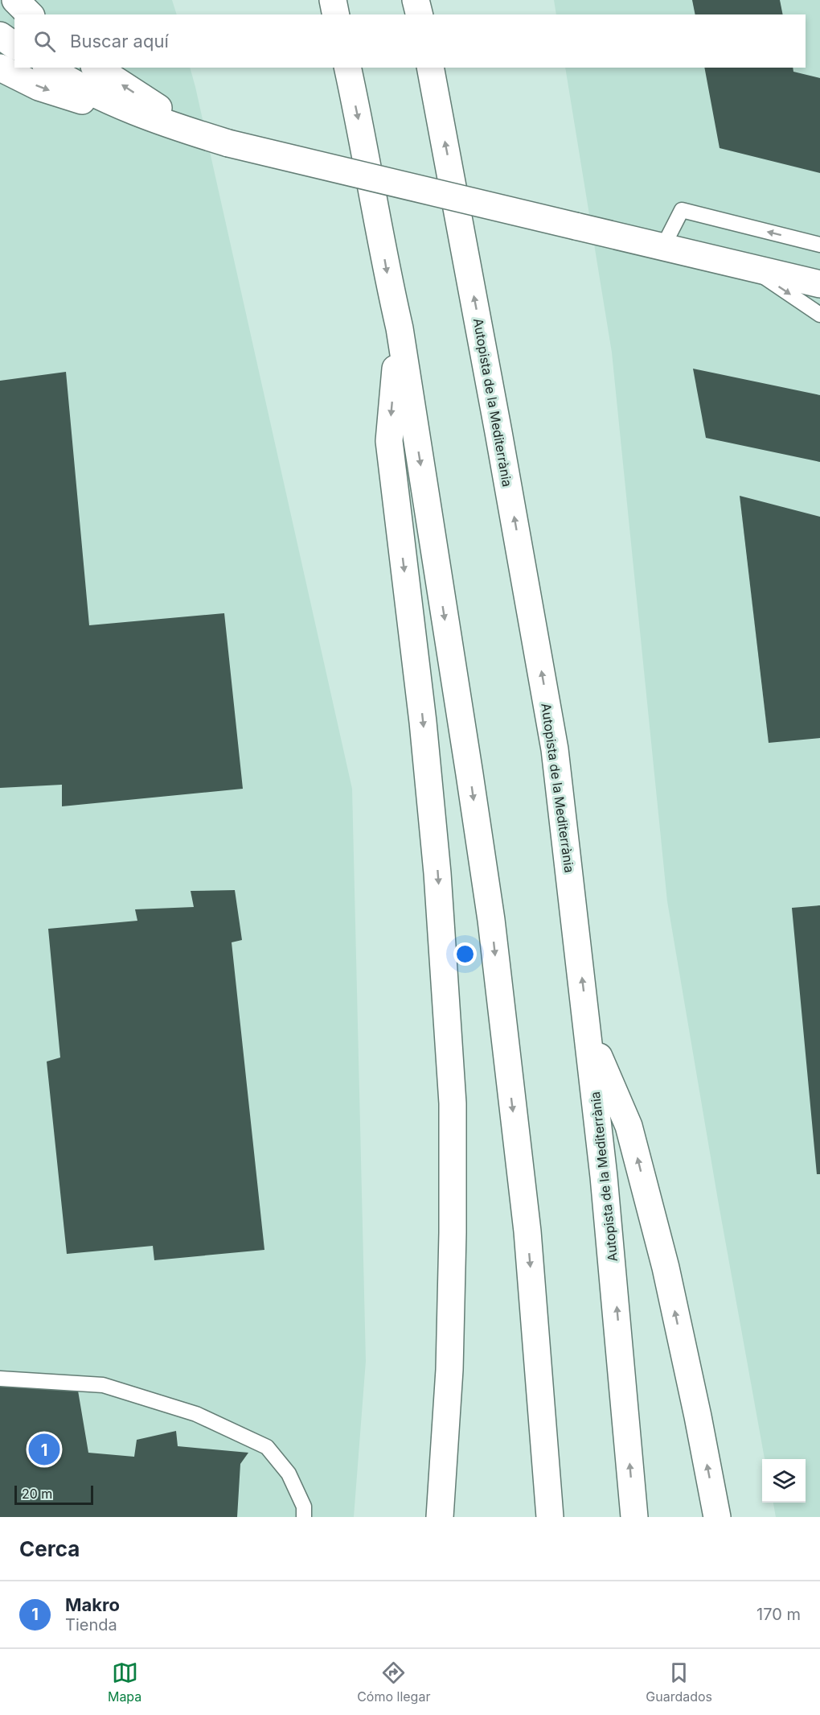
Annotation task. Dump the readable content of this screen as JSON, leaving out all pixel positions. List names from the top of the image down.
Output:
{
  "streets": {
    "main road": ["Autopista de la Mediterrània"]
  },
  "scale_bar": "20 m",
  "page": {
    "search": "Buscar aquí",
    "pins": "1",
    "scale": "20 m",
    "heading": "Cerca",
    "list": [
      {
        "mark": "1",
        "name": "Makro",
        "note": "Tienda",
        "value": "170 m"
      }
    ],
    "nav": ["Mapa", "Cómo llegar", "Guardados"]
  }
}
